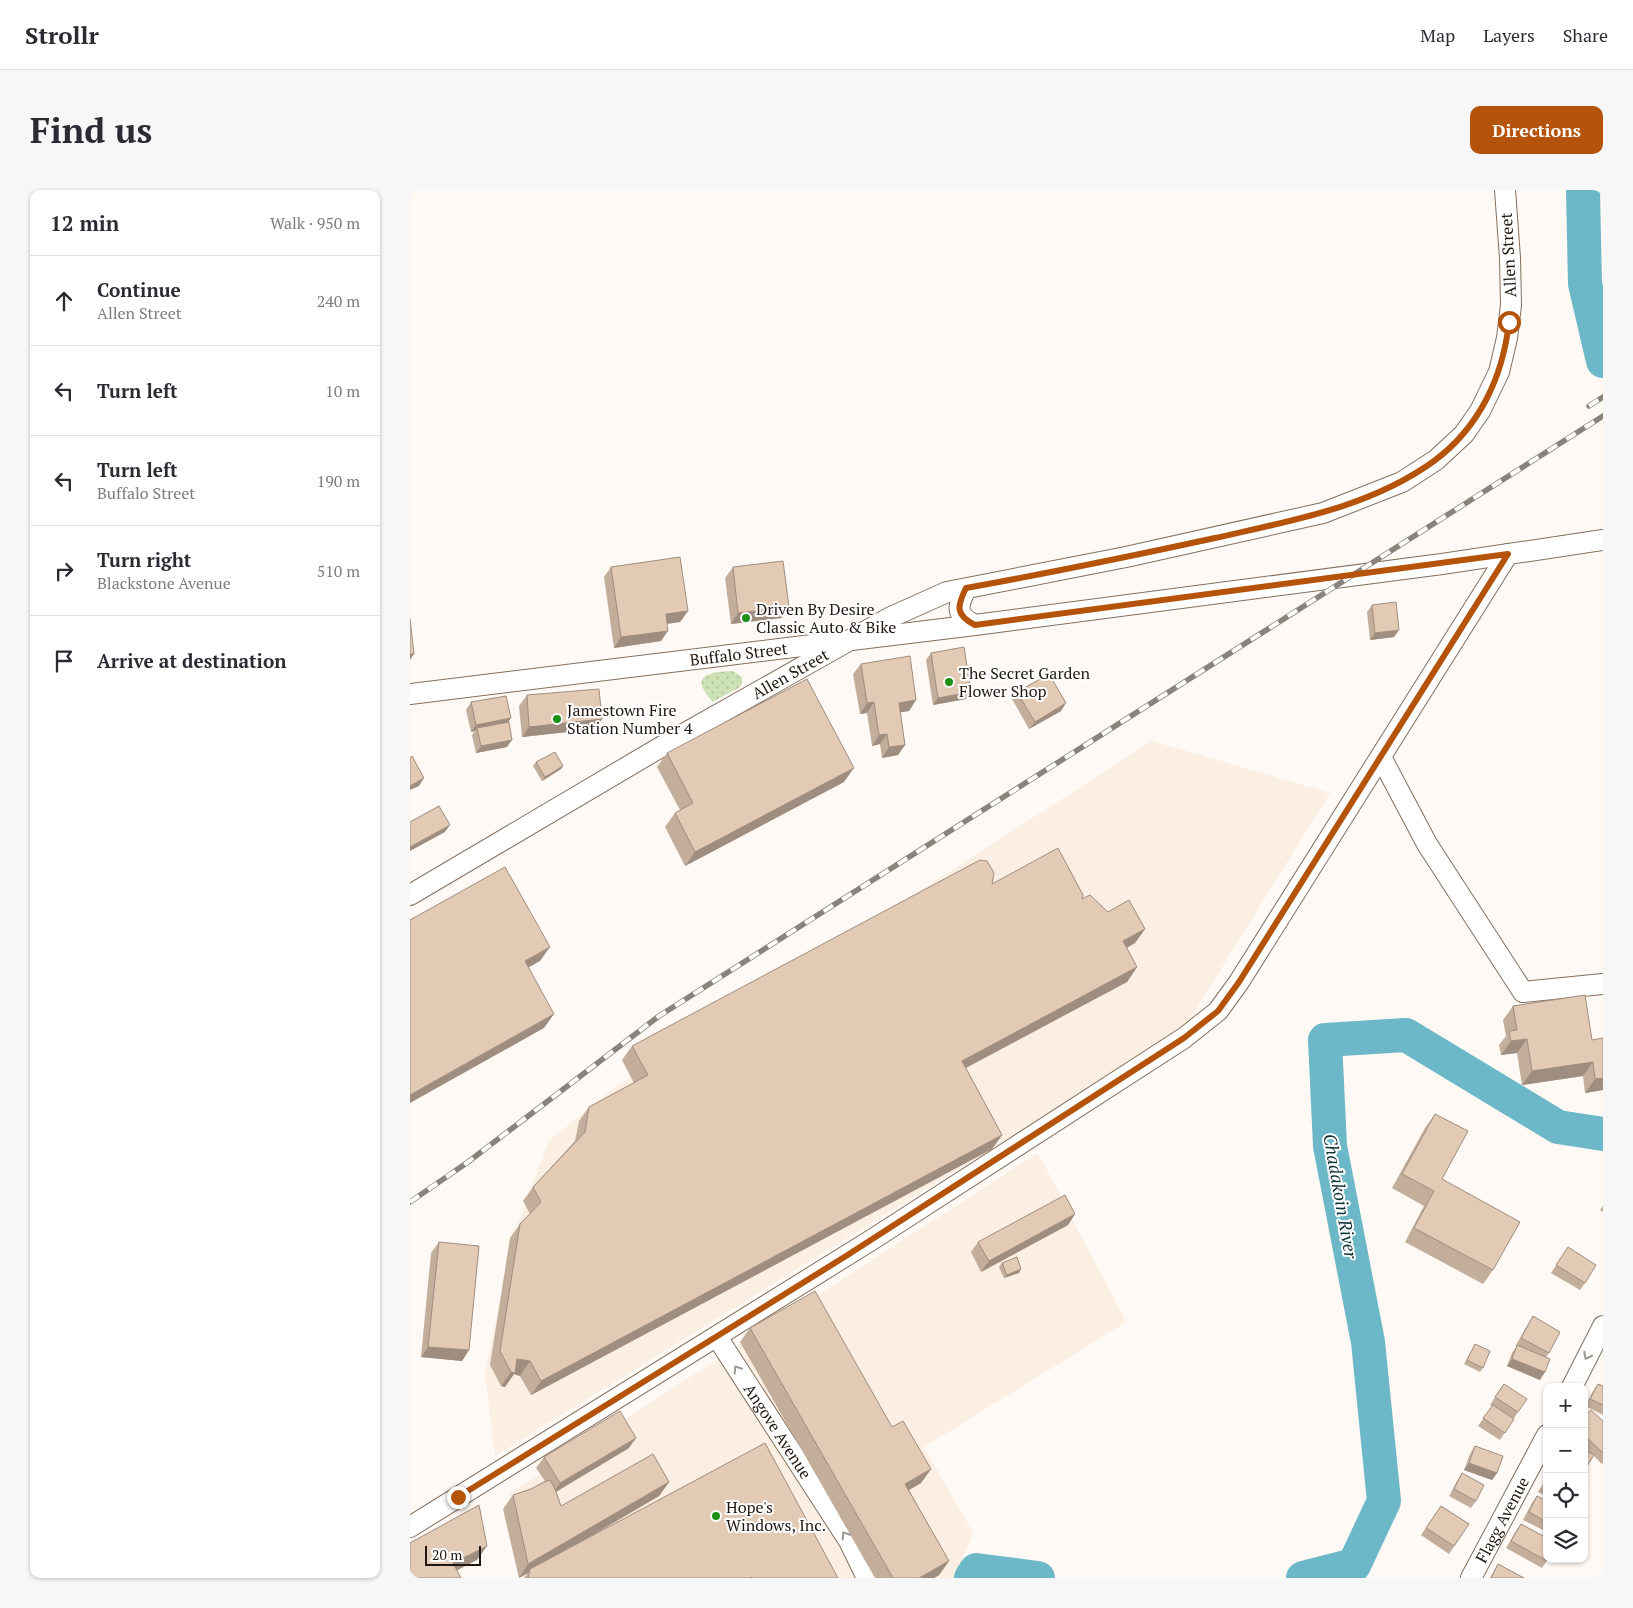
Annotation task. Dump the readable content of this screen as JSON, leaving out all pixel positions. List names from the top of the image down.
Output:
{
  "streets": {
    "street": [
      "Allen Street",
      "Buffalo Street",
      "Angove Avenue",
      "Flagg Avenue"
    ]
  },
  "crossings": [
    ["Allen Street", "Buffalo Street"]
  ],
  "one_way": ["Angove Avenue"],
  "water": ["Chadakoin River"],
  "places": [
    "Driven By Desire Classic Auto & Bike",
    "The Secret Garden Flower Shop",
    "Jamestown Fire Station Number 4",
    "Hope's Windows, Inc."
  ],
  "scale_bar": "20 m",
  "page": {
    "header": "Strollr",
    "nav": ["Map", "Layers", "Share"],
    "buttons": "Directions",
    "title": "Find us",
    "heading": ["12 min", "Walk · 950 m"],
    "list": [
      ["Continue", "Allen Street", "240 m"],
      ["Turn left", "10 m"],
      ["Turn left", "Buffalo Street", "190 m"],
      ["Turn right", "Blackstone Avenue", "510 m"],
      "Arrive at destination"
    ],
    "map_buttons": ["+", "−"],
    "scale": "20 m"
  }
}
